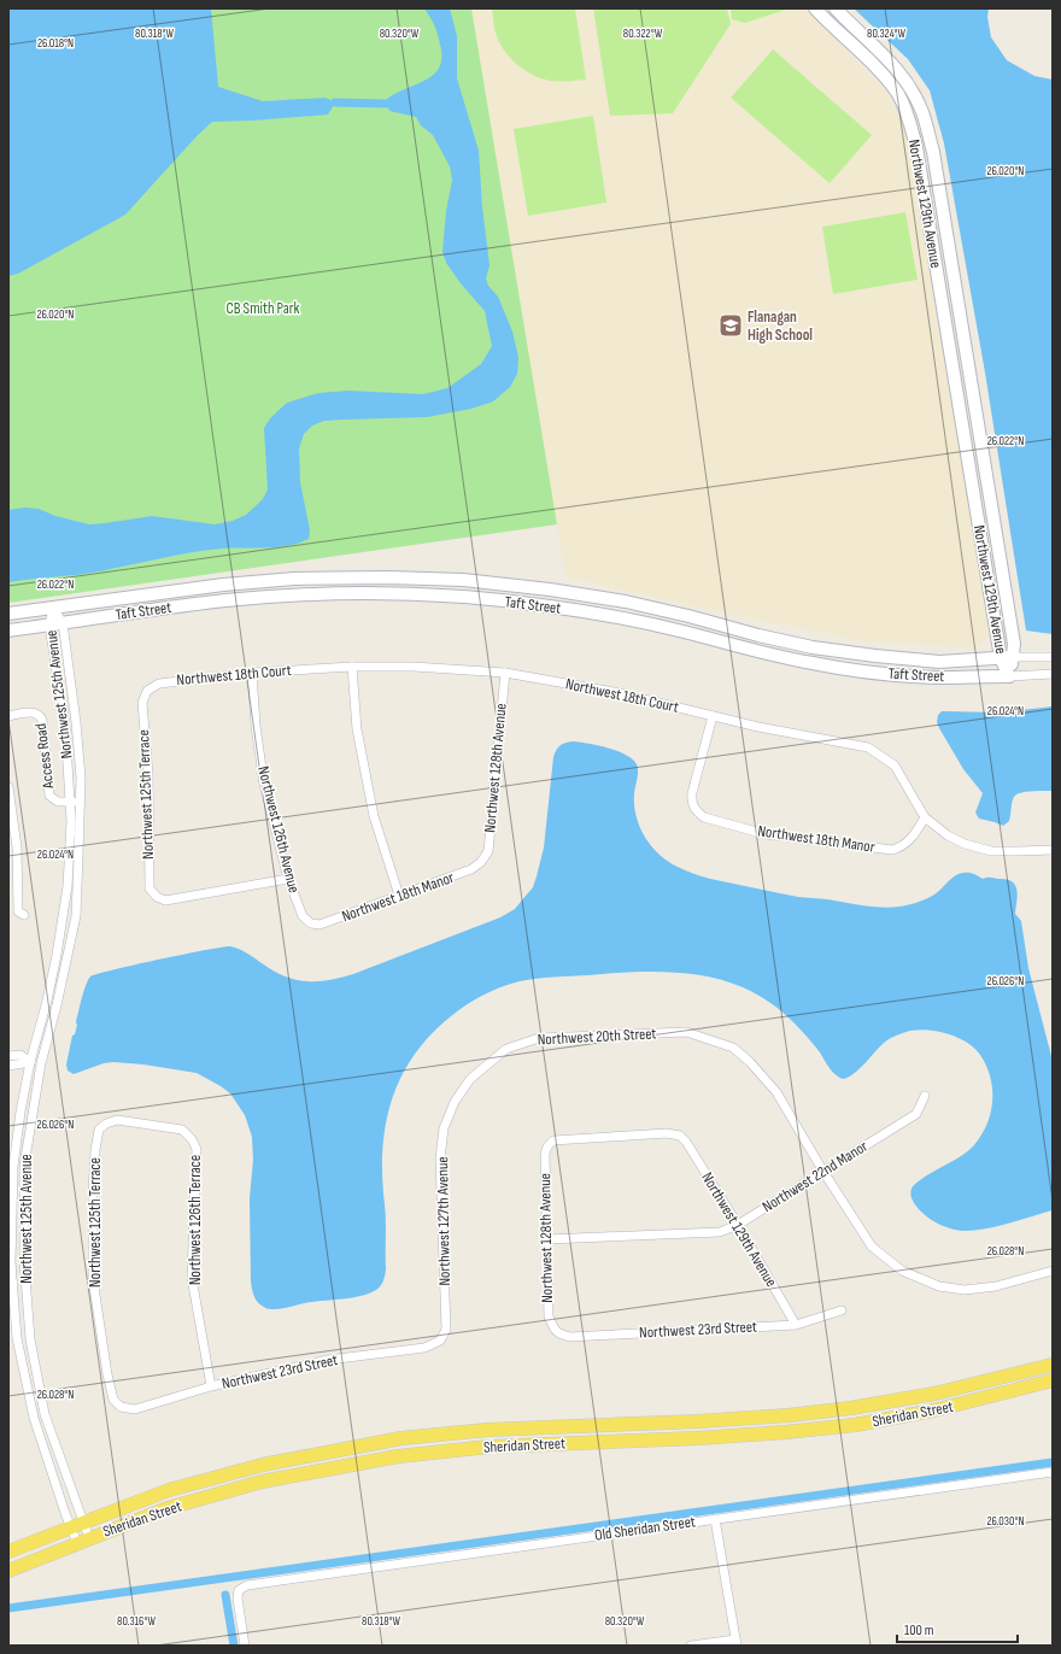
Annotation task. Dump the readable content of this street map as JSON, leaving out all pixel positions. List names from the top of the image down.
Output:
{
  "streets": {
    "main road": ["Sheridan Street"],
    "street": [
      "Northwest 129th Avenue",
      "Taft Street",
      "Northwest 18th Court",
      "Northwest 125th Avenue",
      "Access Road",
      "Northwest 128th Avenue",
      "Northwest 125th Terrace",
      "Northwest 126th Avenue",
      "Northwest 18th Manor",
      "Northwest 20th Street",
      "Northwest 22nd Manor",
      "Northwest 126th Terrace",
      "Northwest 127th Avenue",
      "Northwest 23rd Street",
      "Old Sheridan Street"
    ]
  },
  "crossings": [
    ["Northwest 129th Avenue", "Taft Street"],
    ["Northwest 129th Avenue", "Northwest 128th Avenue"],
    ["Northwest 129th Avenue", "Northwest 22nd Manor"],
    ["Northwest 129th Avenue", "Northwest 23rd Street"],
    ["Taft Street", "Northwest 125th Avenue"],
    ["Northwest 18th Court", "Northwest 128th Avenue"],
    ["Northwest 18th Court", "Northwest 125th Terrace"],
    ["Northwest 18th Court", "Northwest 126th Avenue"],
    ["Northwest 18th Court", "Northwest 18th Manor"],
    ["Northwest 125th Avenue", "Access Road"],
    ["Northwest 125th Avenue", "Sheridan Street"],
    ["Northwest 128th Avenue", "Northwest 18th Manor"],
    ["Northwest 128th Avenue", "Northwest 22nd Manor"],
    ["Northwest 128th Avenue", "Northwest 23rd Street"],
    ["Northwest 125th Terrace", "Northwest 126th Avenue"],
    ["Northwest 125th Terrace", "Northwest 126th Terrace"],
    ["Northwest 125th Terrace", "Northwest 23rd Street"],
    ["Northwest 126th Avenue", "Northwest 18th Manor"],
    ["Northwest 20th Street", "Northwest 22nd Manor"],
    ["Northwest 20th Street", "Northwest 127th Avenue"],
    ["Northwest 126th Terrace", "Northwest 23rd Street"],
    ["Northwest 127th Avenue", "Northwest 23rd Street"]
  ],
  "parks": ["CB Smith Park"],
  "places": {
    "school or university": ["Flanagan High School"]
  },
  "scale_bar": "100 m",
  "coordinates": [
    "80.318°W",
    "80.320°W",
    "80.322°W",
    "80.324°W",
    "26.018°N",
    "26.020°N",
    "26.022°N",
    "26.024°N",
    "26.026°N",
    "26.028°N",
    "26.030°N",
    "80.316°W"
  ]
}
